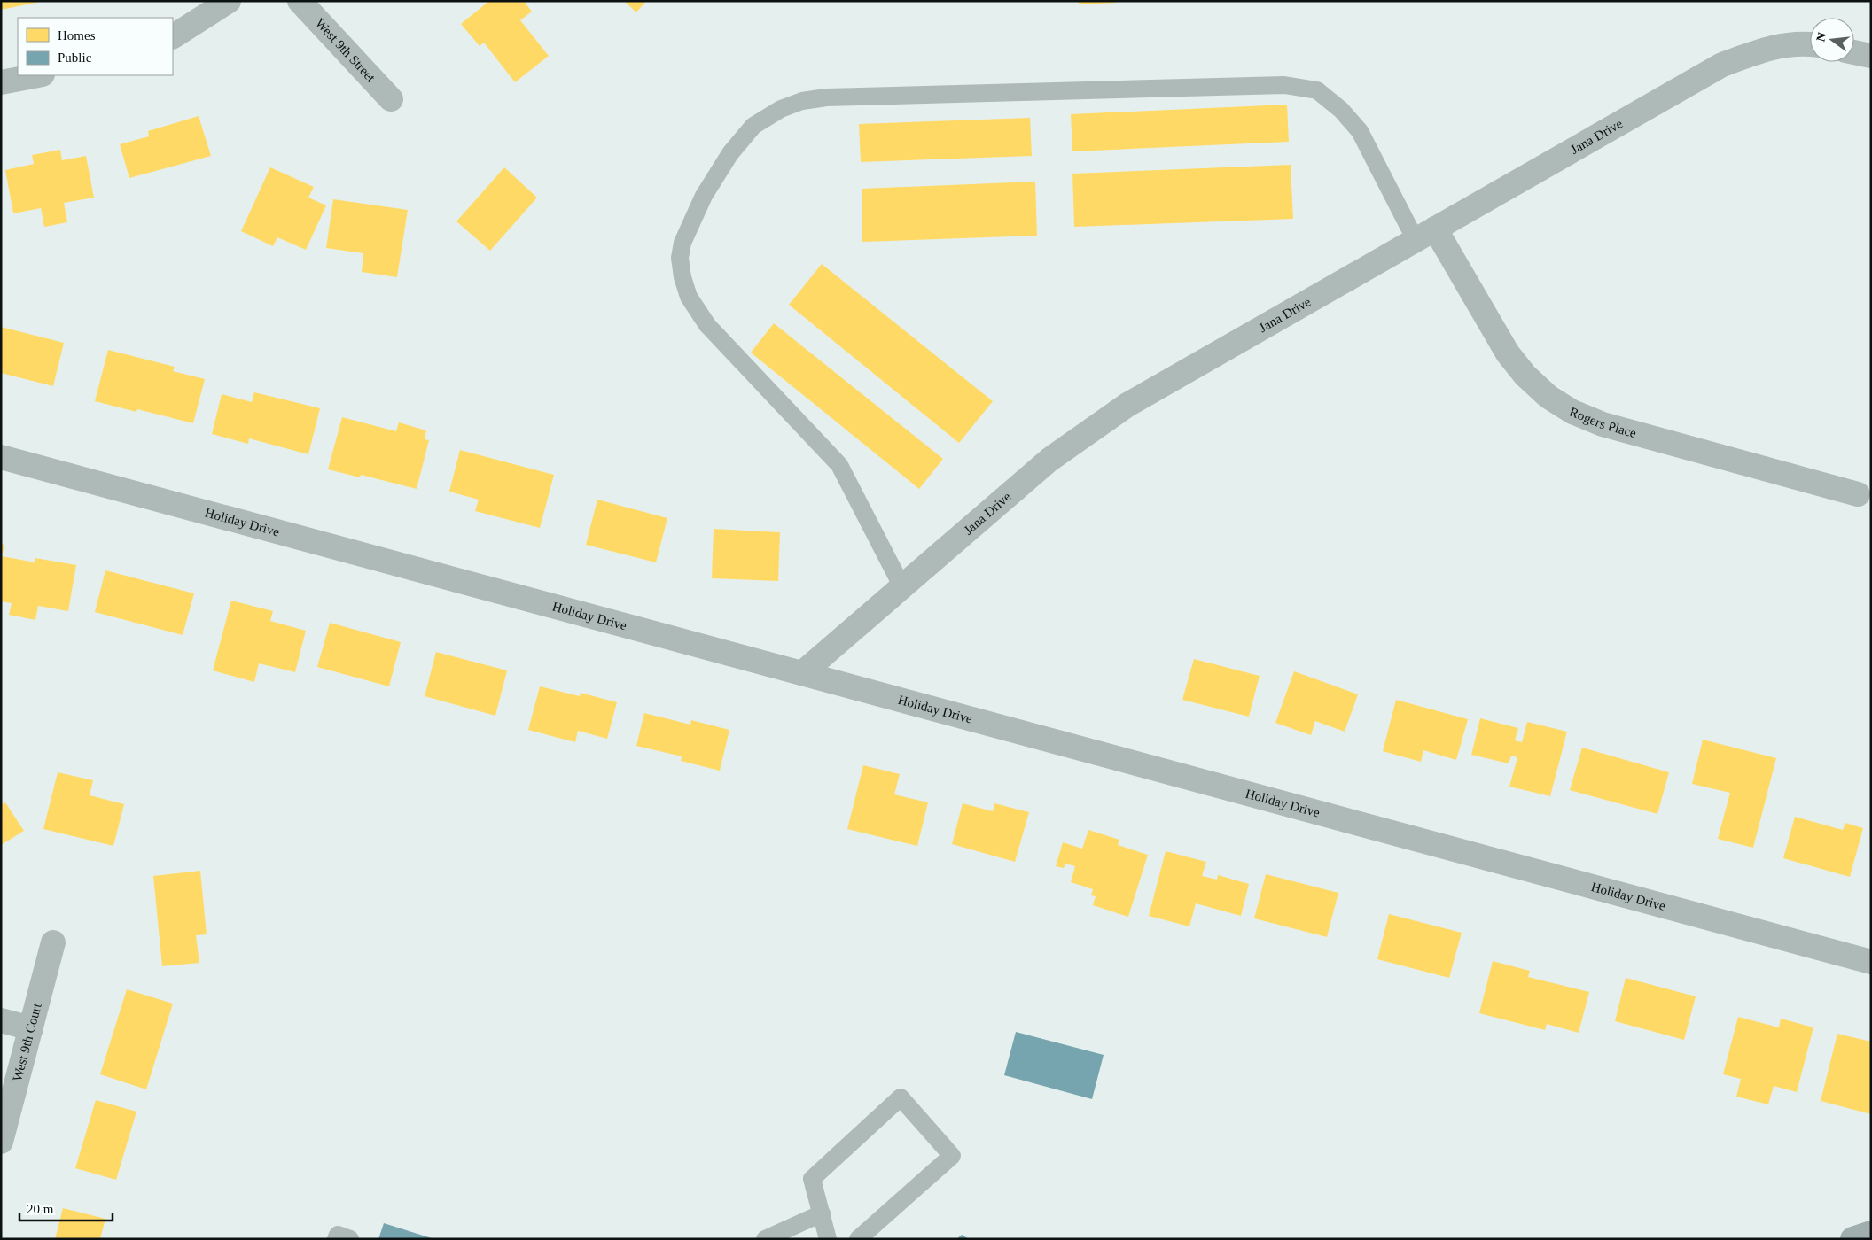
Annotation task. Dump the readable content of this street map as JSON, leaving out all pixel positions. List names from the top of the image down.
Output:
{
  "streets": {
    "street": [
      "West 9th Street",
      "Jana Drive",
      "Rogers Place",
      "Holiday Drive",
      "West 9th Court"
    ]
  },
  "crossings": [
    ["Jana Drive", "Rogers Place"],
    ["Jana Drive", "Holiday Drive"]
  ],
  "legend": ["Homes", "Public"],
  "scale_bar": "20 m",
  "north": "left"
}
